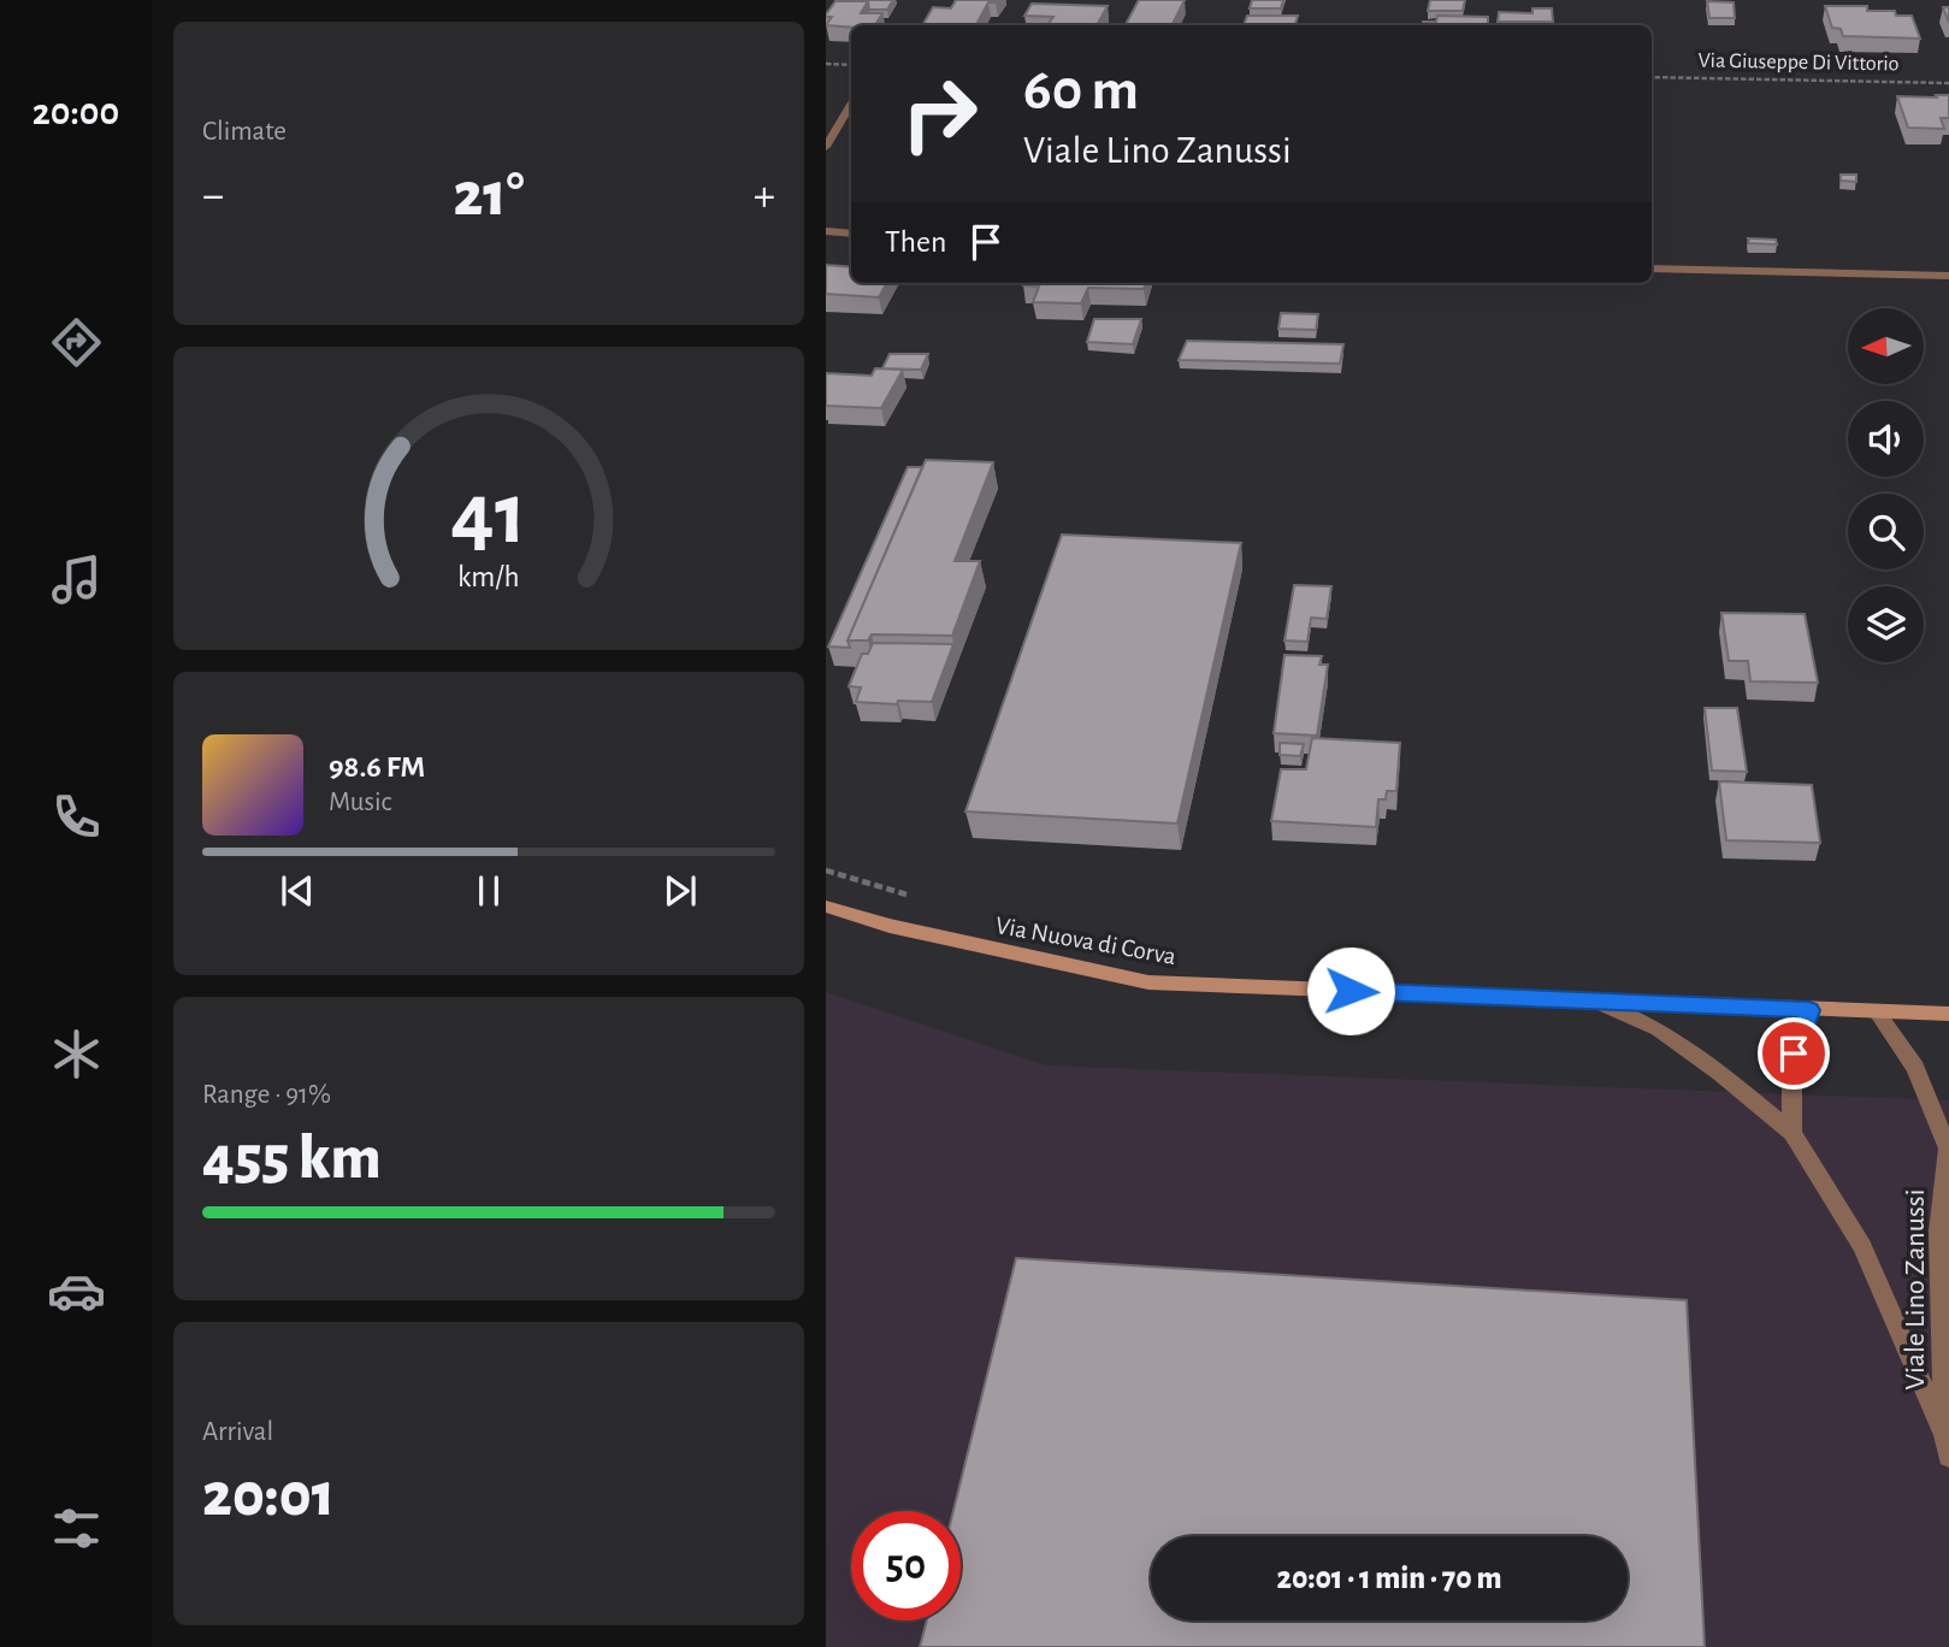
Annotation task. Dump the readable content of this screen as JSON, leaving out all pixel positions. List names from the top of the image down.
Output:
{
  "streets": {
    "main road": ["Via Nuova di Corva"],
    "street": ["Viale Lino Zanussi"],
    "path": ["Via Giuseppe Di Vittorio"]
  },
  "crossings": [
    ["Via Nuova di Corva", "Viale Lino Zanussi"]
  ],
  "north": "left",
  "page": {
    "tabs": "20:00",
    "tile": [
      "Climate",
      ["Range · 91%", "455 km"],
      ["Arrival", "20:01"]
    ],
    "turn": ["60 m", "Viale Lino Zanussi"],
    "heat": ["−", "21°", "+"],
    "then": "Then",
    "song": ["98.6 FM", "Music"],
    "limit": "50",
    "trip": "20:01 · 1 min · 70 m",
    "gauge": ["41", "km/h"]
  }
}
